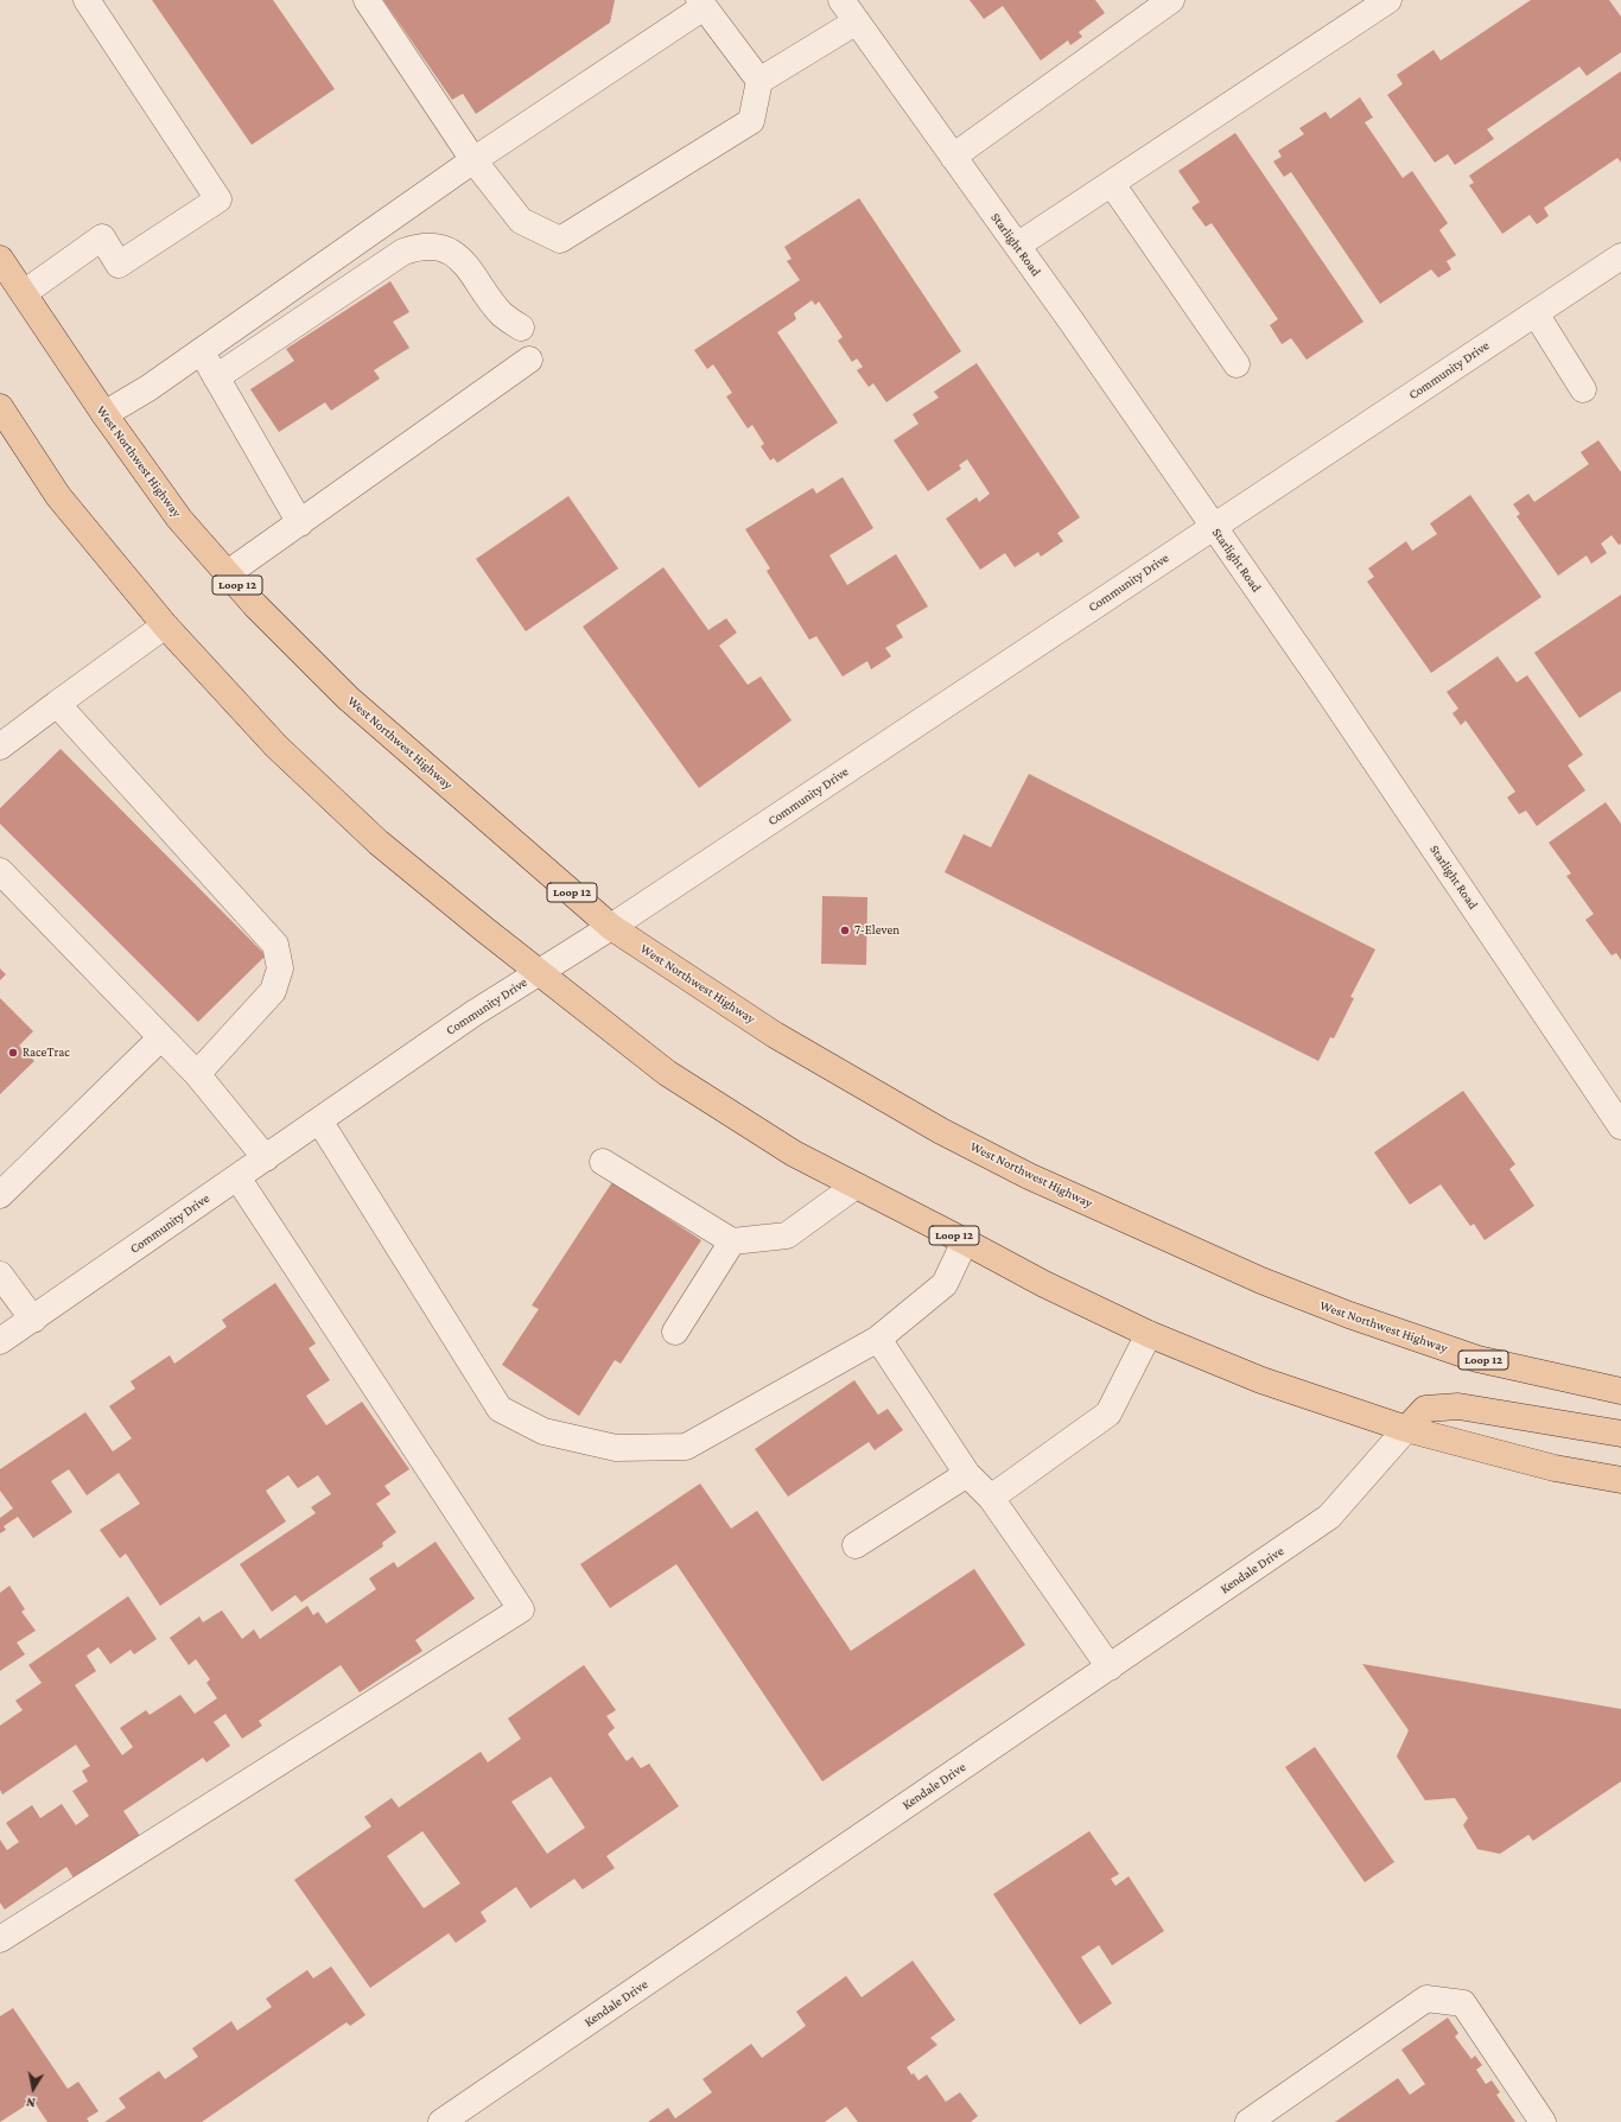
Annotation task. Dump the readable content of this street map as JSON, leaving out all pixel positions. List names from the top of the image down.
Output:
{
  "streets": {
    "main road": ["West Northwest Highway", "Loop 12"],
    "street": ["Starlight Road", "Community Drive", "Kendale Drive"]
  },
  "crossings": [
    ["Starlight Road", "Community Drive"],
    ["Community Drive", "West Northwest Highway"],
    ["Community Drive", "Loop 12"],
    ["Loop 12", "Kendale Drive"]
  ],
  "places": ["7-Eleven", "RaceTrac"],
  "north": "bottom"
}
